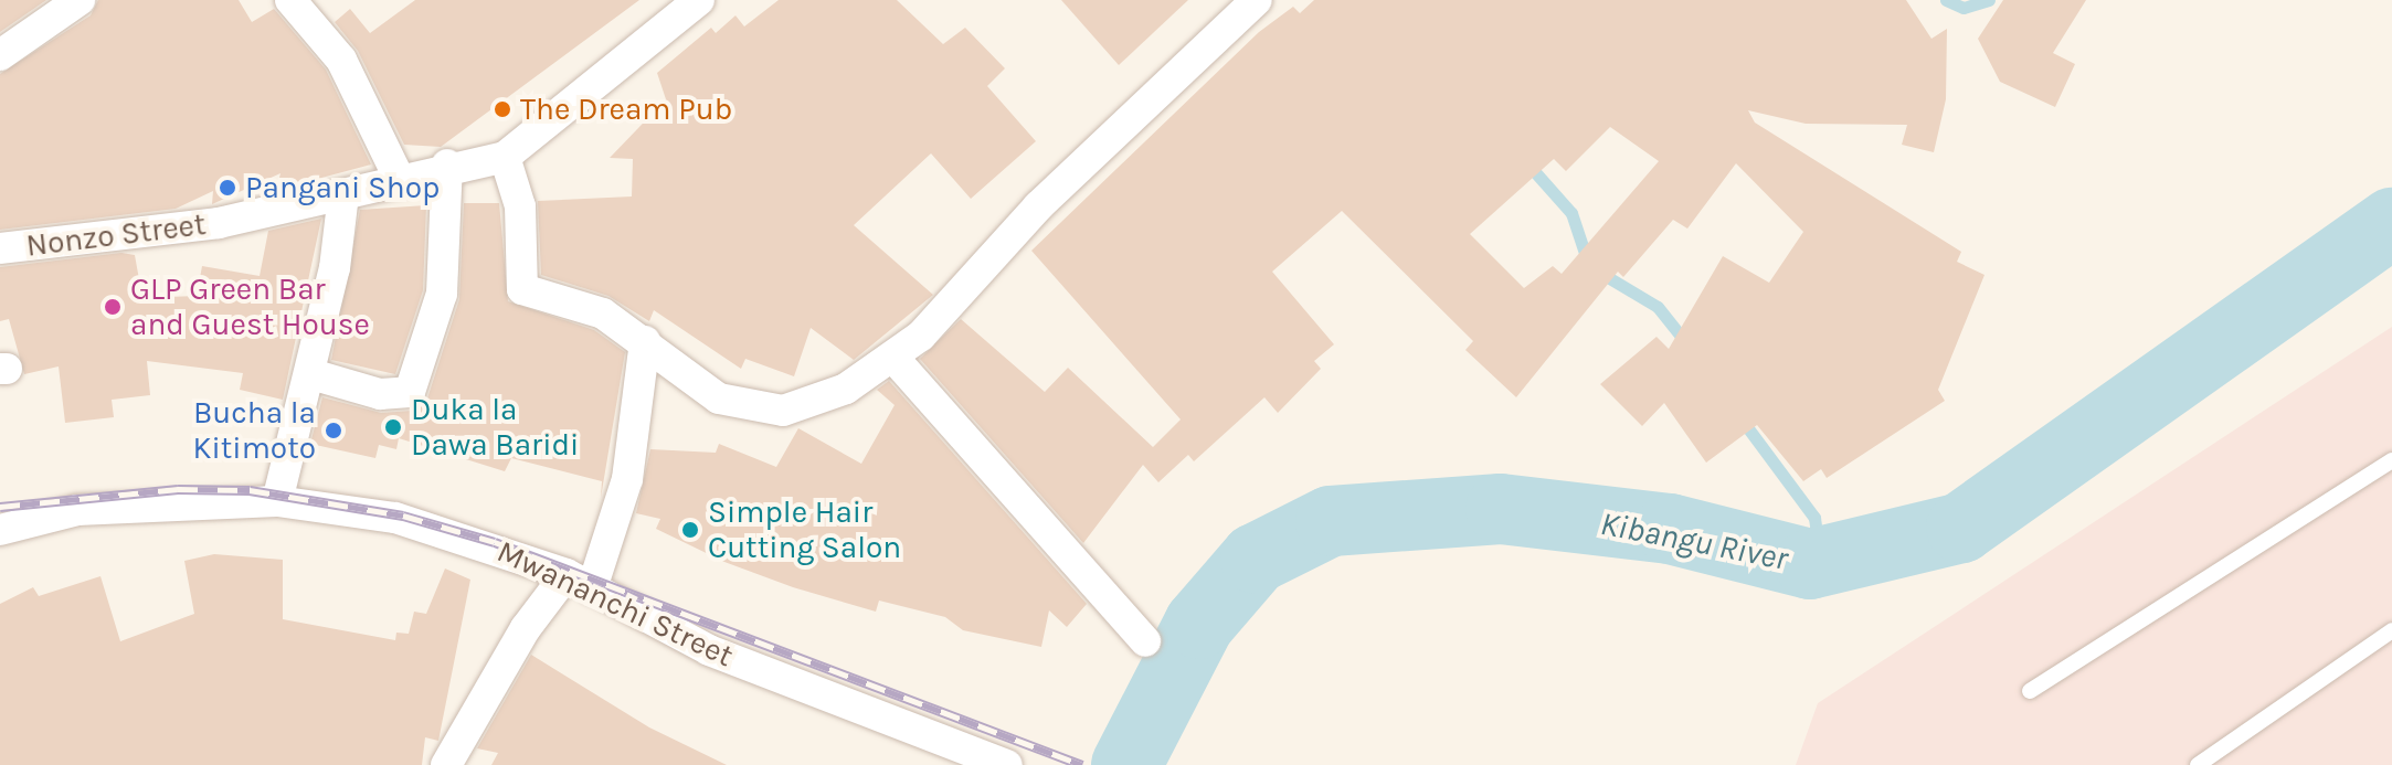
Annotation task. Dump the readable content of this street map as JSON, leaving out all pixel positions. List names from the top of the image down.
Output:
{
  "streets": {
    "street": ["Nonzo Street", "Mwananchi Street"]
  },
  "water": ["Kibangu River"],
  "places": [
    "The Dream Pub",
    "Pangani Shop",
    "GLP Green Bar and Guest House",
    "Duka la Dawa Baridi",
    "Bucha la Kitimoto",
    "Simple Hair Cutting Salon"
  ]
}
